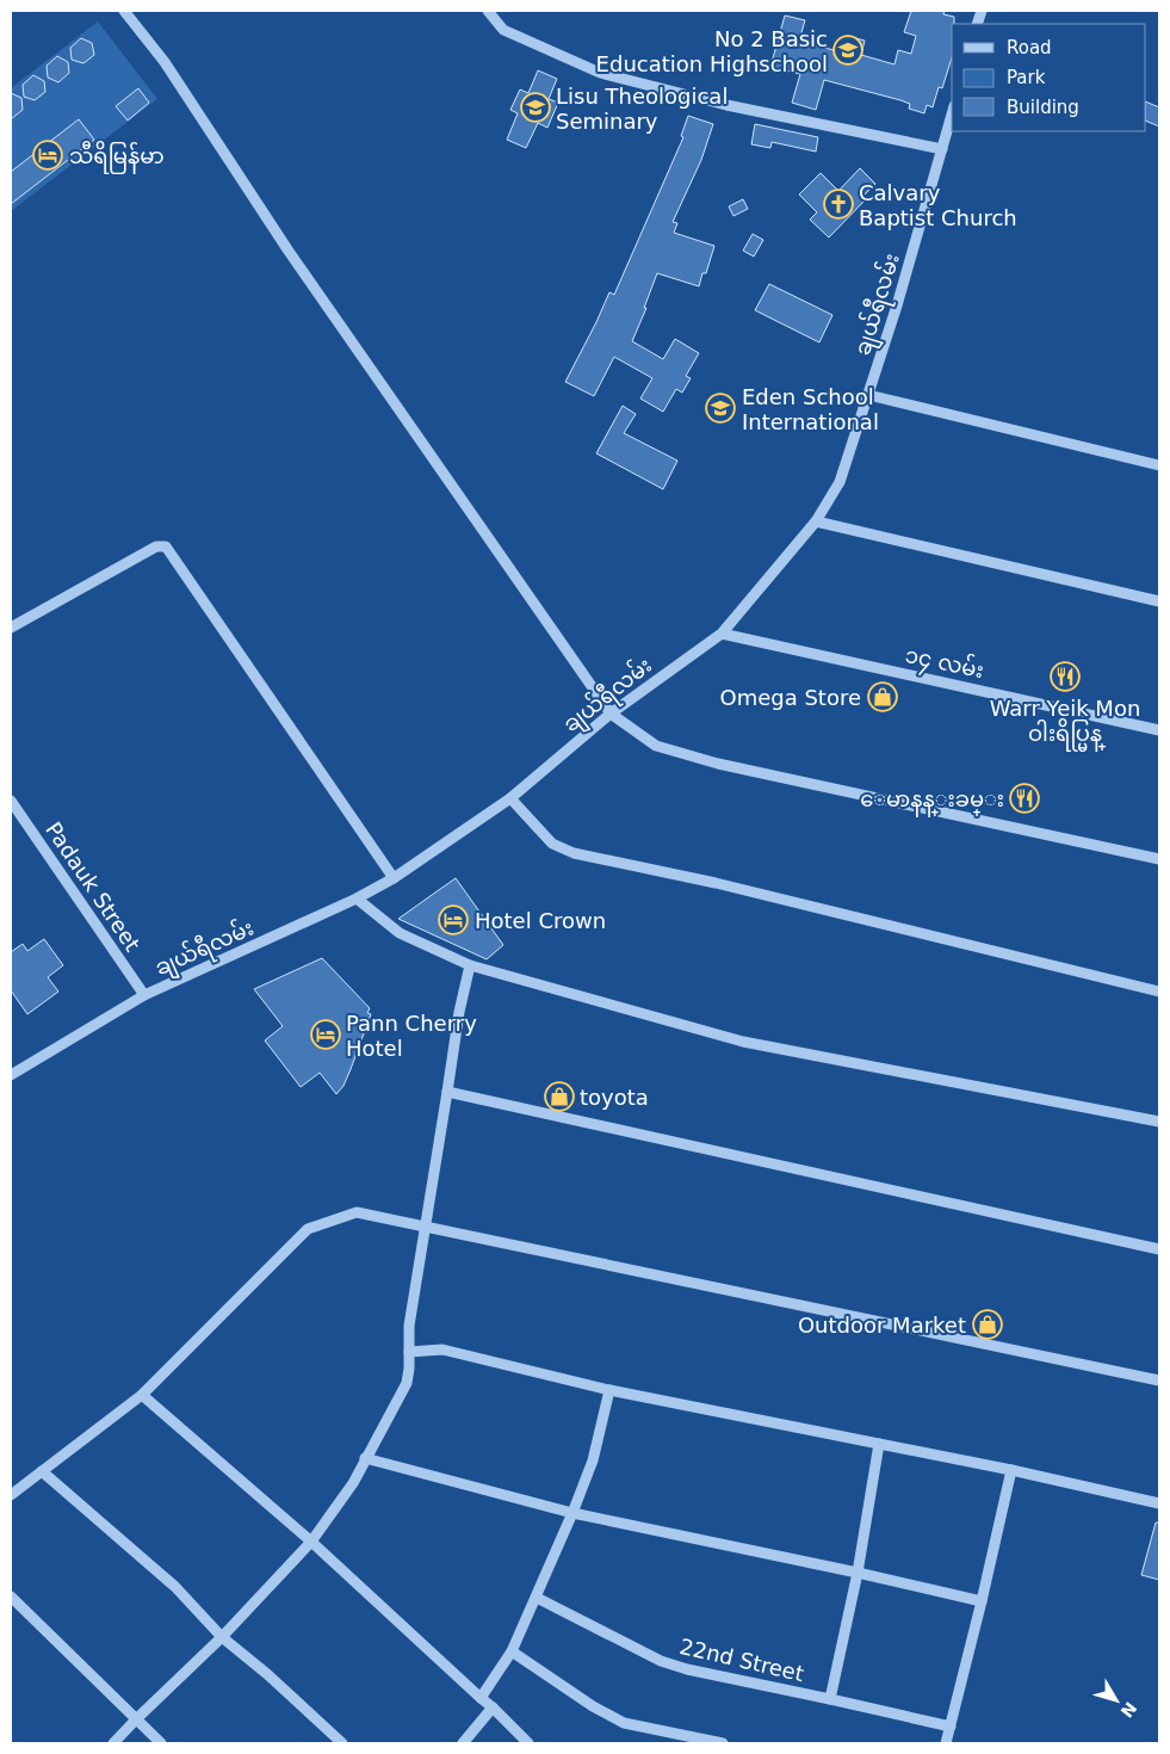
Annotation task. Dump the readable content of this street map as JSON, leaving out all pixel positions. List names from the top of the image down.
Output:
{
  "streets": {
    "street": [
      "ချယ်ရီလမ်း",
      "၁၄ လမ်း",
      "Padauk Street",
      "22nd Street"
    ]
  },
  "crossings": [
    ["ချယ်ရီလမ်း", "၁၄ လမ်း"],
    ["ချယ်ရီလမ်း", "Padauk Street"]
  ],
  "places": {
    "school or university": ["No 2 Basic Education Highschool", "Lisu Theological Seminary", "Eden School International"],
    "hotel": ["သီရိမြန်မာ", "Hotel Crown", "Pann Cherry Hotel"],
    "church": ["Calvary Baptist Church"],
    "restaurant": ["Warr Yeik Mon ဝါးရိပ္မြန္", "ေမာနန္းခမ္း"],
    "shop": ["Omega Store", "toyota", "Outdoor Market"]
  },
  "legend": ["Road", "Park", "Building"],
  "north": "bottom right"
}
